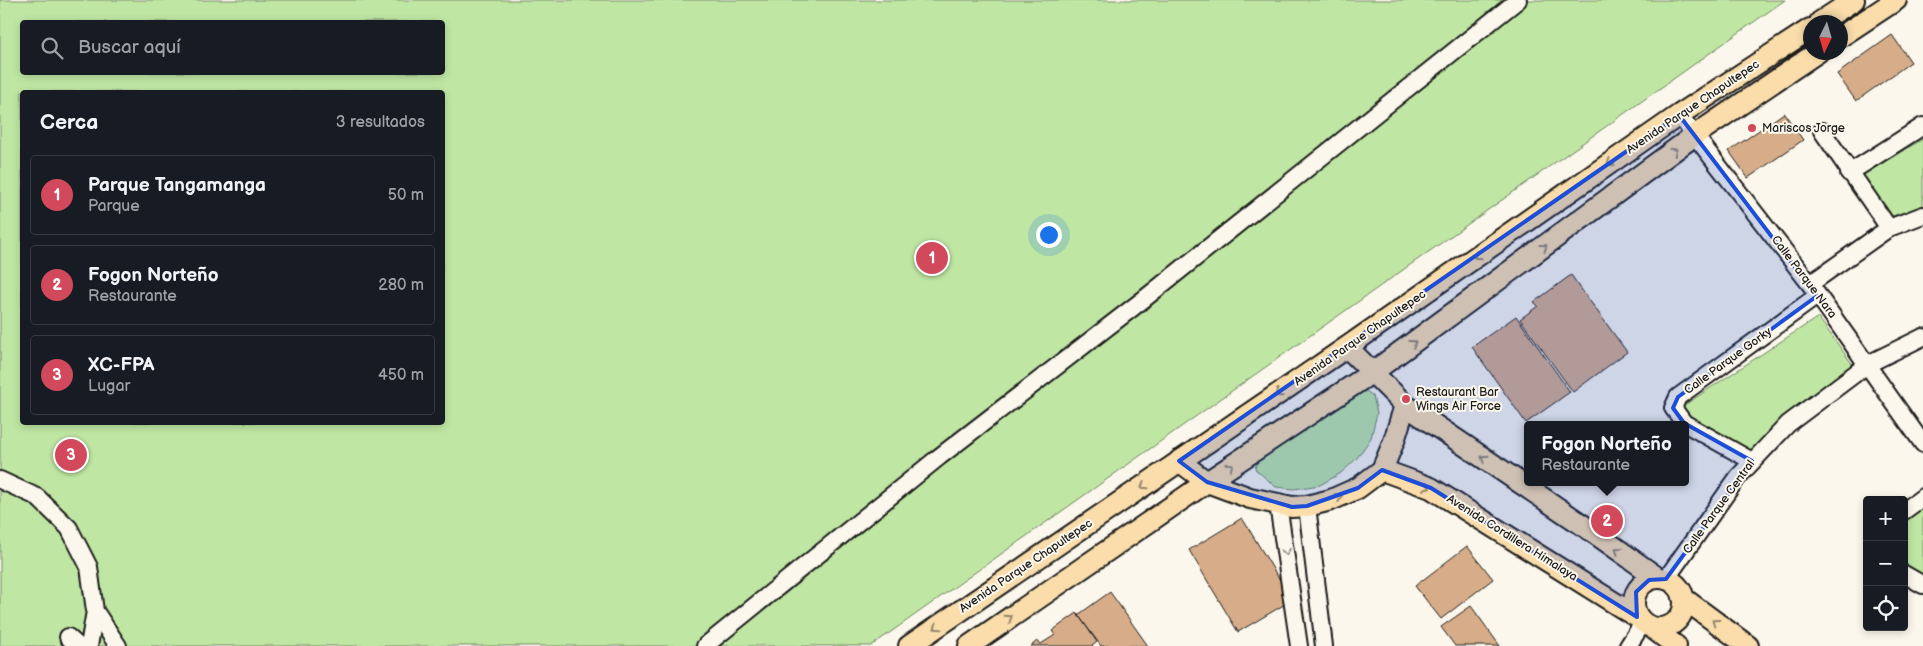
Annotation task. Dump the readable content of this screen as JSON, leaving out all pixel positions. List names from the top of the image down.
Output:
{
  "streets": {
    "main road": ["Avenida Parque Chapultepec", "Avenida Cordillera Himalaya"],
    "street": ["Calle Parque Nara", "Calle Parque Gorky", "Calle Parque Central"]
  },
  "crossings": [
    ["Avenida Parque Chapultepec", "Calle Parque Nara"],
    ["Calle Parque Nara", "Calle Parque Gorky"],
    ["Calle Parque Nara", "Calle Parque Central"],
    ["Calle Parque Gorky", "Calle Parque Central"],
    ["Calle Parque Central", "Avenida Cordillera Himalaya"]
  ],
  "places": ["Mariscos Jorge", "Restaurant Bar Wings Air Force"],
  "north": "bottom",
  "page": {
    "search": "Buscar aquí",
    "heading": ["Cerca", "3 resultados"],
    "list": [
      {
        "mark": "1",
        "name": "Parque Tangamanga",
        "note": "Parque",
        "value": "50 m"
      },
      {
        "mark": "2",
        "name": "Fogon Norteño",
        "note": "Restaurante",
        "value": "280 m"
      },
      {
        "mark": "3",
        "name": "XC-FPA",
        "note": "Lugar",
        "value": "450 m"
      }
    ],
    "pins": ["1", "3", "2"],
    "popup": ["Fogon Norteño", "Restaurante"],
    "map_buttons": ["+", "−"]
  }
}
